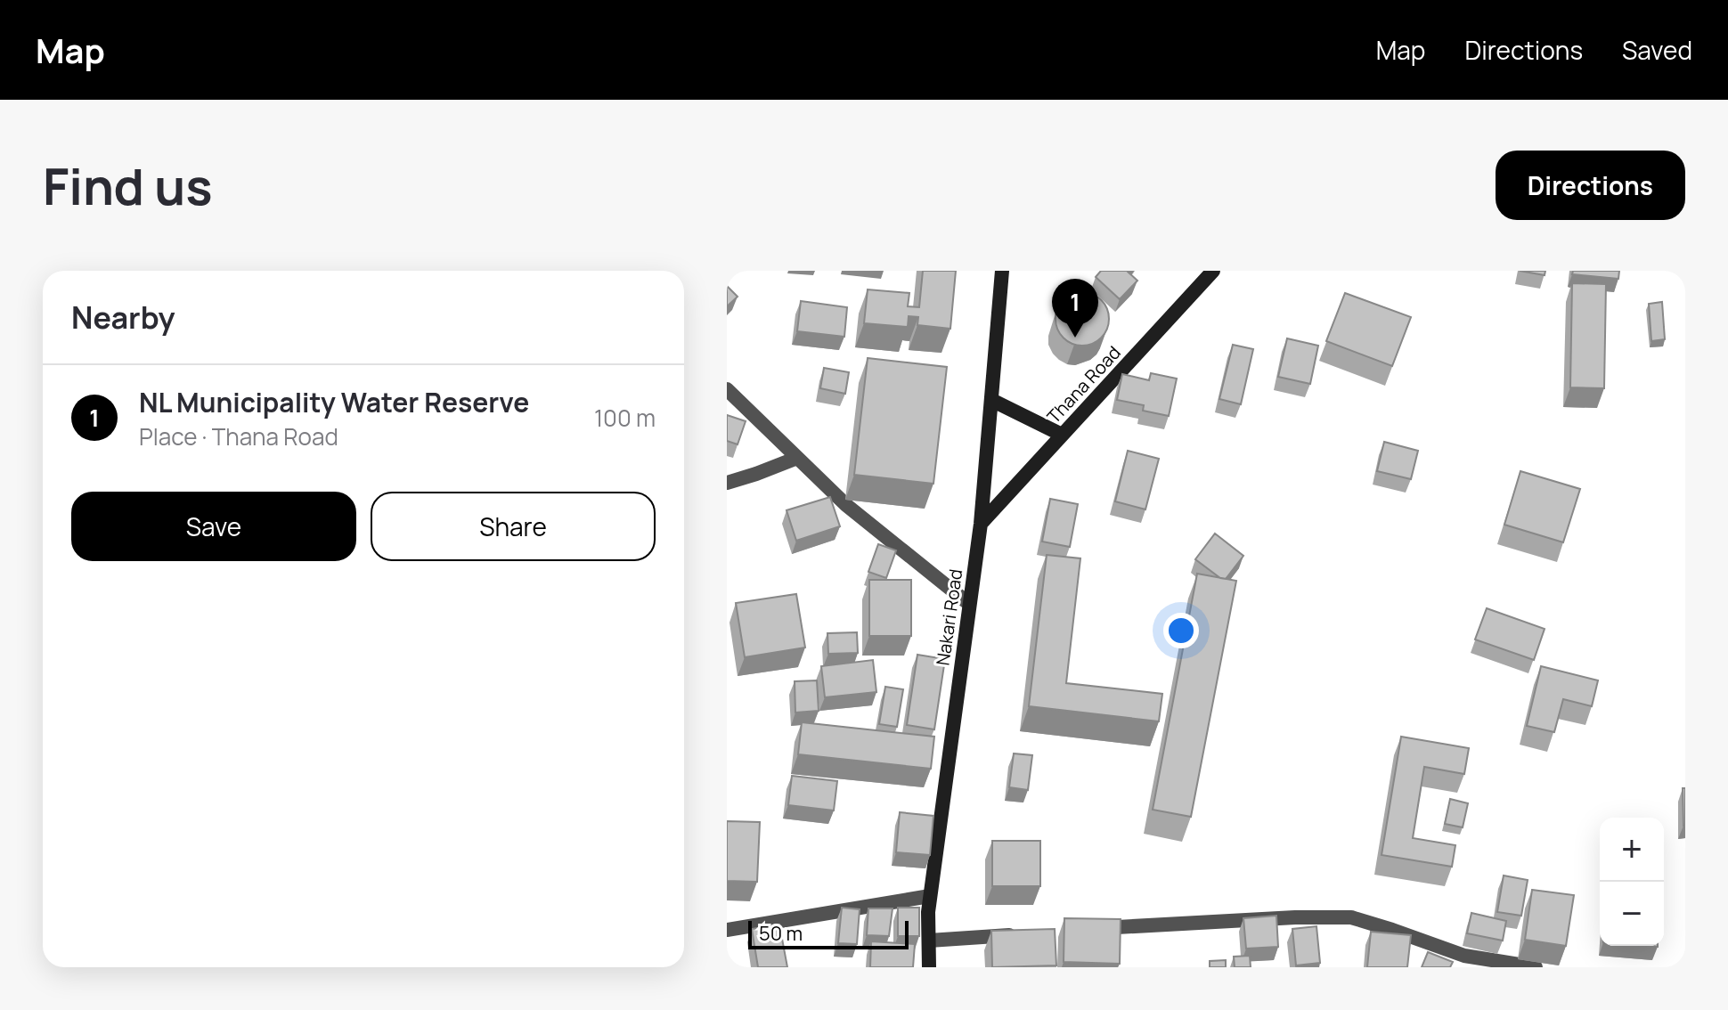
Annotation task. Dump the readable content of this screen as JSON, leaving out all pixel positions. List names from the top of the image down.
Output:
{
  "streets": {
    "street": ["Thana Road", "Nakari Road"]
  },
  "crossings": [
    ["Thana Road", "Nakari Road"]
  ],
  "scale_bar": "50 m",
  "page": {
    "header": "Map",
    "nav": ["Map", "Directions", "Saved"],
    "buttons": [
      "Directions",
      ["Save", "Share"]
    ],
    "title": "Find us",
    "heading": "Nearby",
    "pins": "1",
    "list": [
      {
        "mark": "1",
        "name": "NL Municipality Water Reserve",
        "note": "Place · Thana Road",
        "value": "100 m"
      }
    ],
    "map_buttons": ["+", "−"],
    "scale": "50 m"
  }
}
